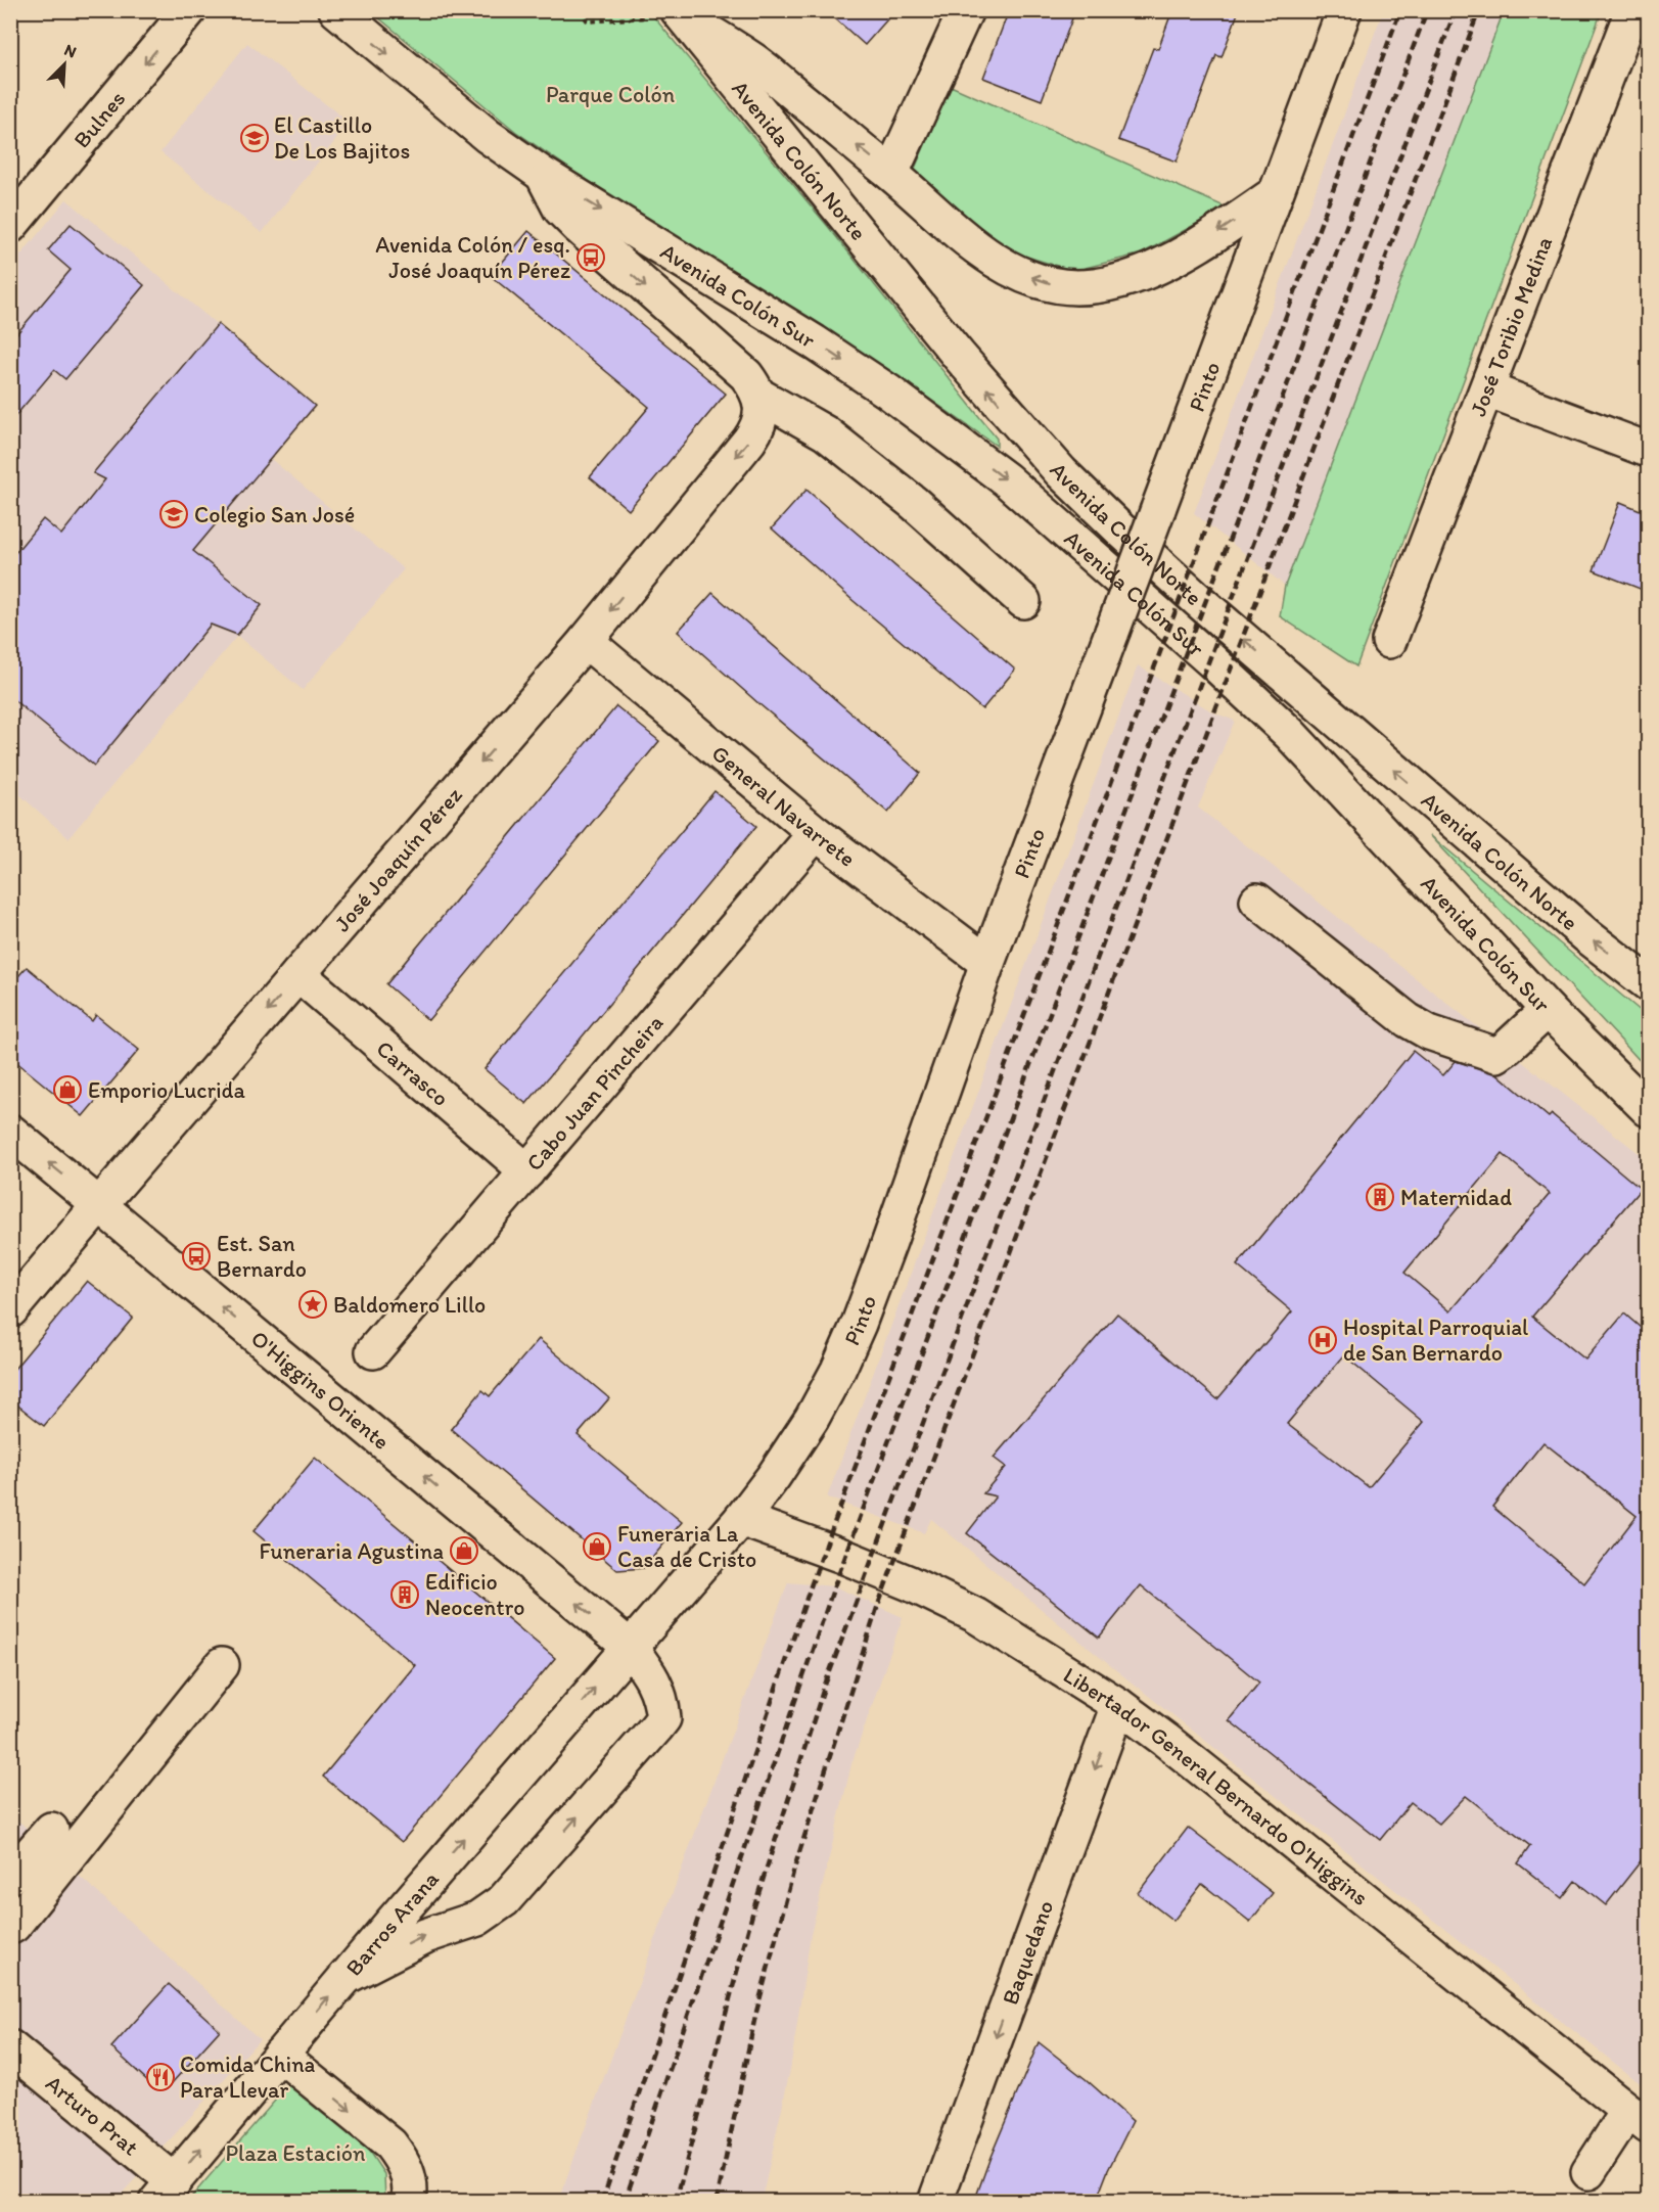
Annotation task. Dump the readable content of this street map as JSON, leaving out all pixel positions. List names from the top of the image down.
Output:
{
  "streets": {
    "main road": [
      "Bulnes",
      "Avenida Colón Norte",
      "Avenida Colón Sur",
      "José Toribio Medina",
      "Pinto",
      "General Navarrete",
      "José Joaquín Pérez",
      "Carrasco",
      "Cabo Juan Pincheira",
      "O'Higgins Oriente",
      "Libertador General Bernardo O'Higgins",
      "Barros Arana",
      "Baquedano",
      "Arturo Prat"
    ]
  },
  "crossings": [
    ["Avenida Colón Sur", "José Joaquín Pérez"],
    ["Pinto", "General Navarrete"],
    ["Pinto", "O'Higgins Oriente"],
    ["Pinto", "Libertador General Bernardo O'Higgins"],
    ["Pinto", "Barros Arana"],
    ["General Navarrete", "José Joaquín Pérez"],
    ["General Navarrete", "Cabo Juan Pincheira"],
    ["José Joaquín Pérez", "Carrasco"],
    ["José Joaquín Pérez", "O'Higgins Oriente"],
    ["Carrasco", "Cabo Juan Pincheira"],
    ["O'Higgins Oriente", "Barros Arana"],
    ["Libertador General Bernardo O'Higgins", "Baquedano"],
    ["Barros Arana", "Arturo Prat"]
  ],
  "one_way": [
    "Bulnes",
    "Avenida Colón Norte",
    "José Joaquín Pérez",
    "Baquedano"
  ],
  "parks": ["Parque Colón", "Plaza Estación"],
  "places": {
    "school or university": ["El Castillo De Los Bajitos", "Colegio San José"],
    "bus stop": ["Avenida Colón / esq. José Joaquín Pérez", "Est. San Bernardo"],
    "shop": ["Emporio Lucrida", "Funeraria La Casa de Cristo", "Funeraria Agustina"],
    "building": ["Maternidad", "Edificio Neocentro"],
    "place": ["Baldomero Lillo"],
    "hospital": ["Hospital Parroquial de San Bernardo"],
    "restaurant": ["Comida China Para Llevar"]
  },
  "north": "top right"
}
